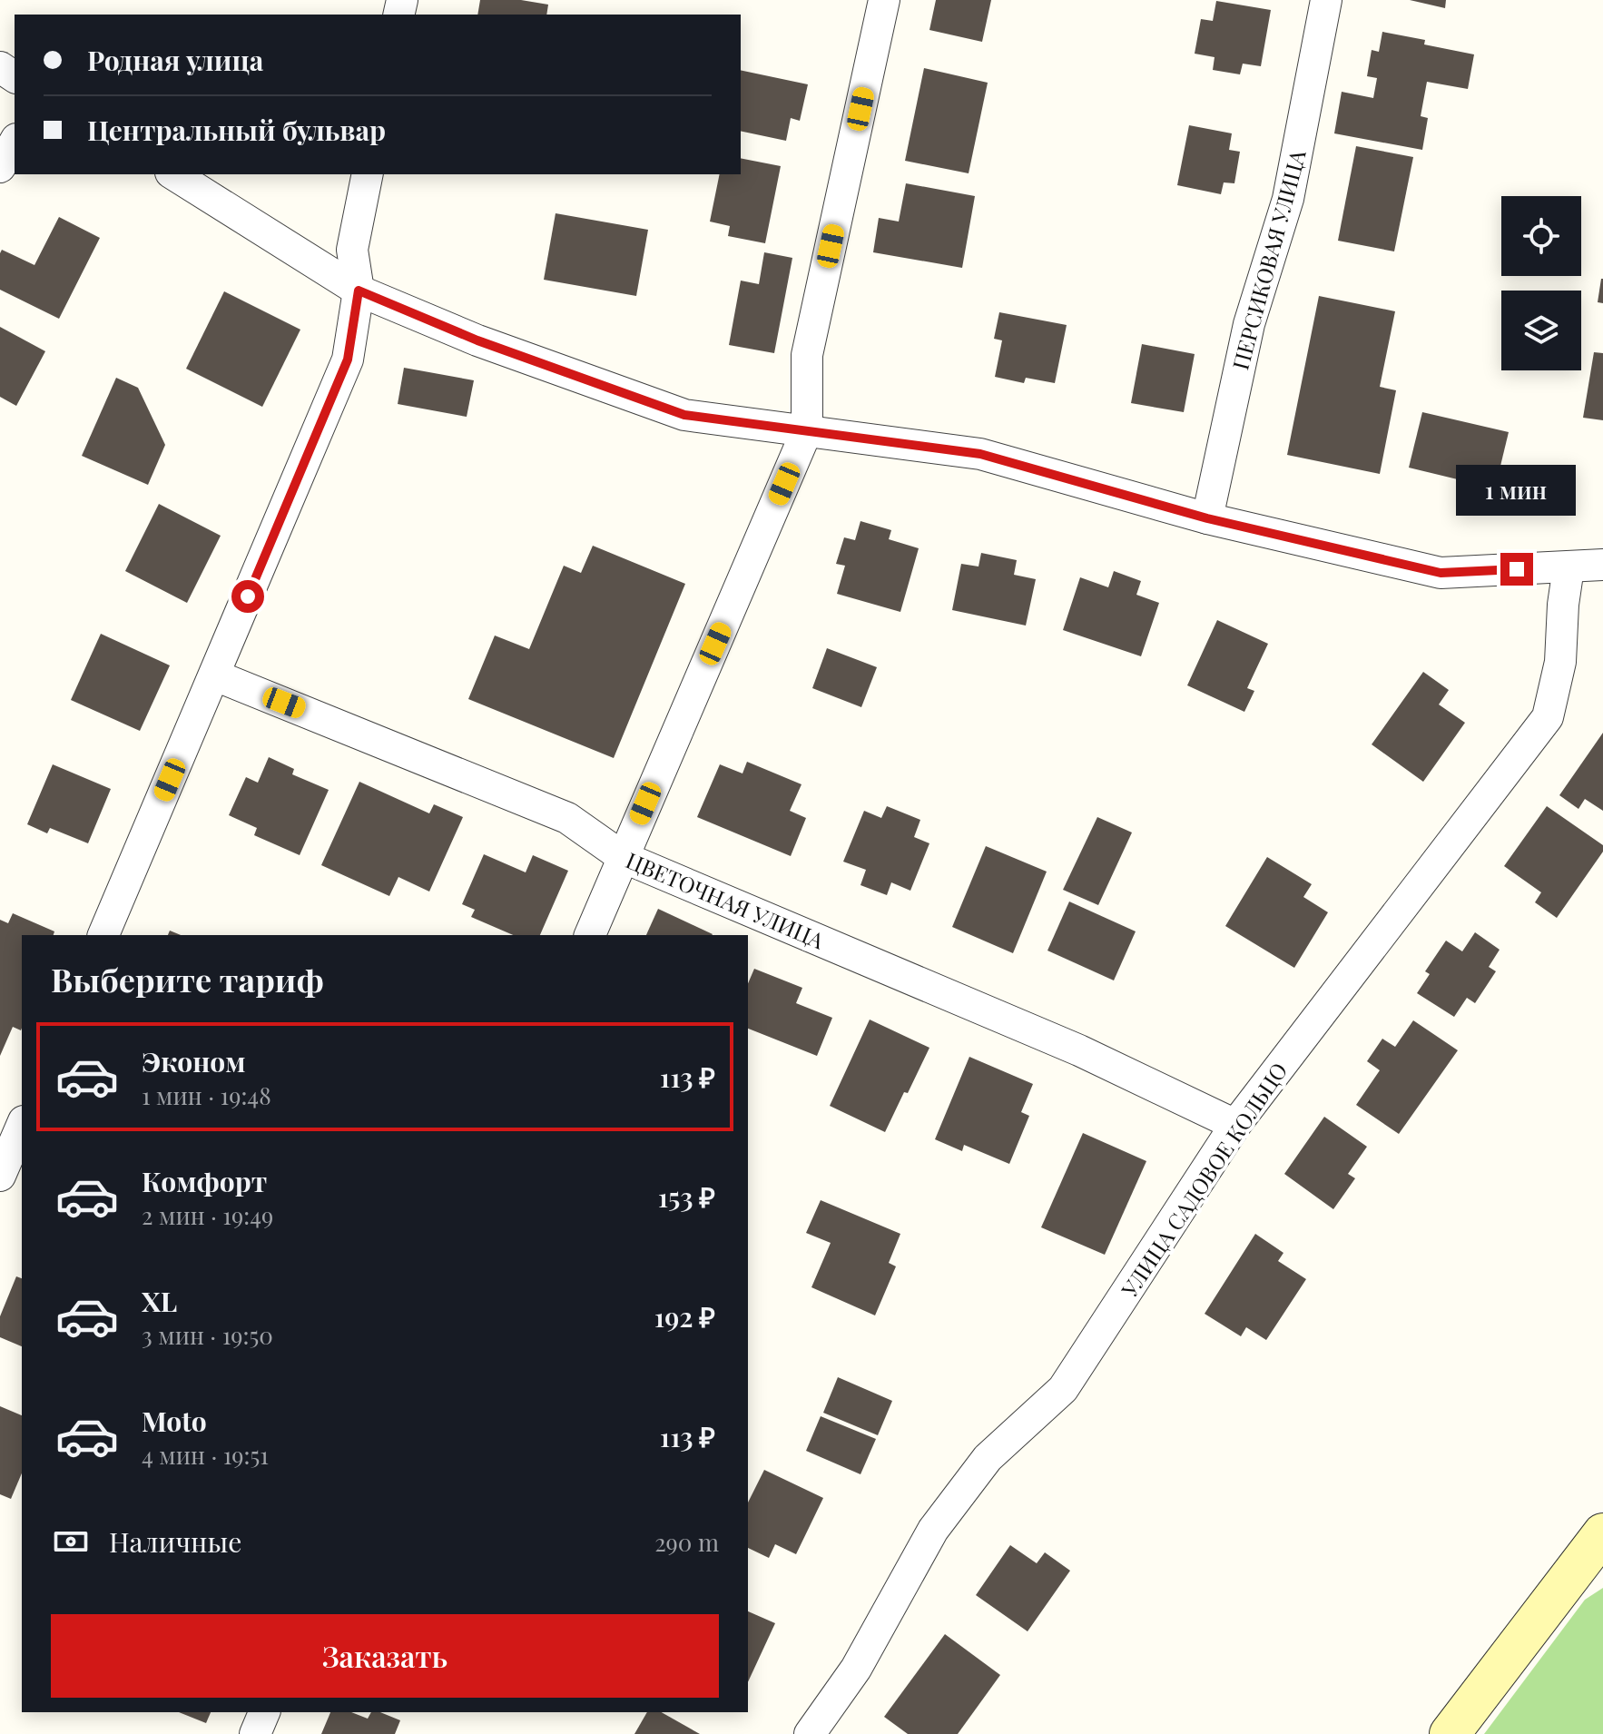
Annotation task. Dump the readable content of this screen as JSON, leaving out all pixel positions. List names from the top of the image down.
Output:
{
  "streets": {
    "street": ["ПЕРСИКОВАЯ УЛИЦА", "ЦВЕТОЧНАЯ УЛИЦА", "УЛИЦА САДОВОЕ КОЛЬЦО"]
  },
  "crossings": [
    ["ЦВЕТОЧНАЯ УЛИЦА", "УЛИЦА САДОВОЕ КОЛЬЦО"]
  ],
  "page": {
    "banner": ["Родная улица", "Центральный бульвар"],
    "bubble": "1 мин",
    "heading": "Выберите тариф",
    "list": [
      {
        "name": "Эконом",
        "note": "1 мин · 19:48",
        "value": "113 ₽"
      },
      {
        "name": "Комфорт",
        "note": "2 мин · 19:49",
        "value": "153 ₽"
      },
      {
        "name": "XL",
        "note": "3 мин · 19:50",
        "value": "192 ₽"
      },
      {
        "name": "Moto",
        "note": "4 мин · 19:51",
        "value": "113 ₽"
      }
    ],
    "pay": ["Наличные", "290 m"],
    "buttons": "Заказать"
  }
}
